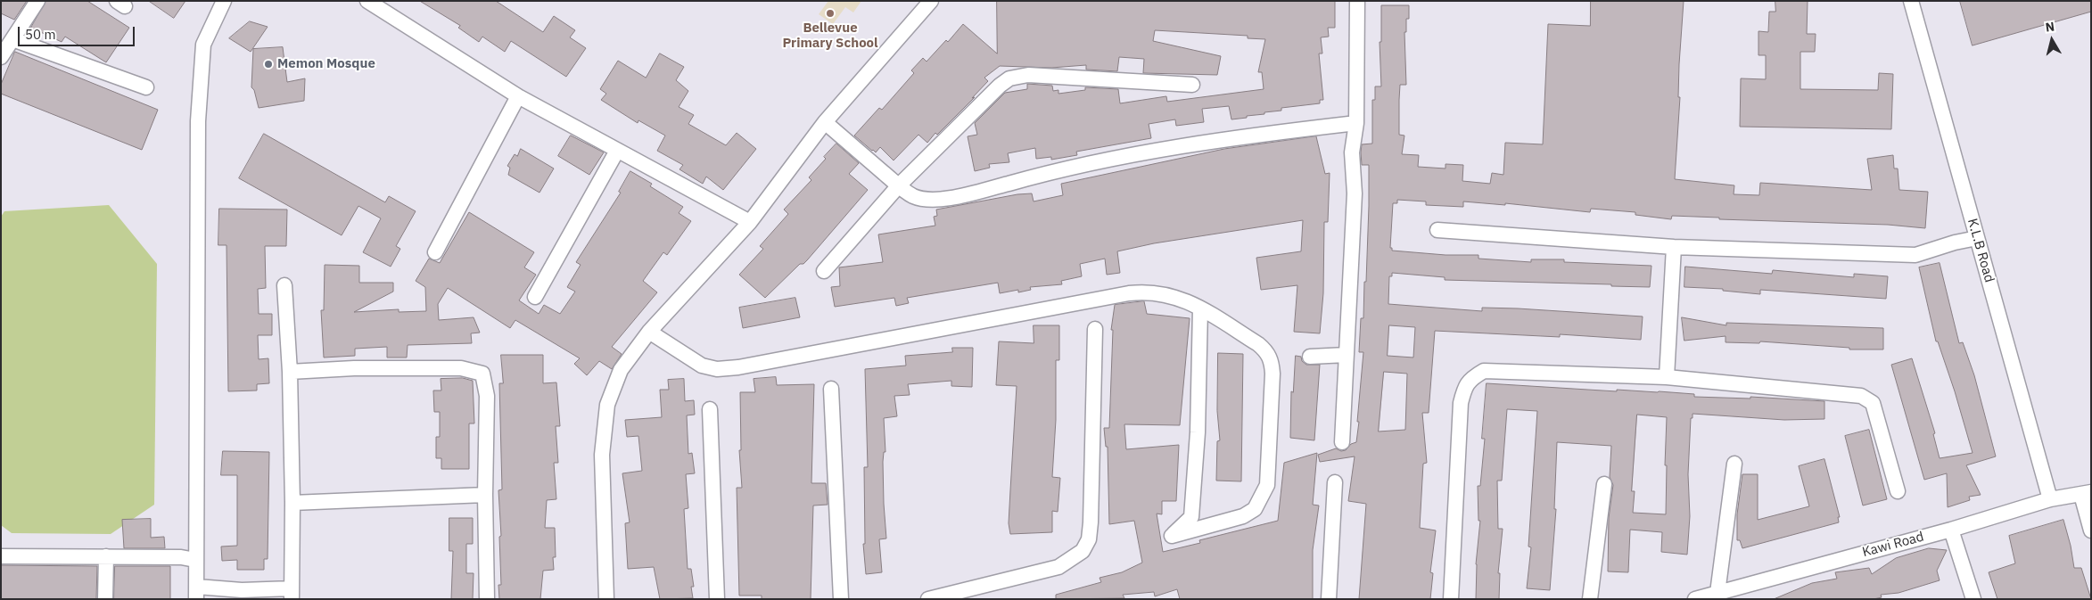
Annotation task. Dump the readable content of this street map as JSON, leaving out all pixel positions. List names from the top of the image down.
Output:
{
  "streets": {
    "street": ["K.L.B Road", "Kawi Road"]
  },
  "crossings": [
    ["K.L.B Road", "Kawi Road"]
  ],
  "places": ["Bellevue Primary School", "Memon Mosque"],
  "scale_bar": "50 m",
  "north": "top"
}
